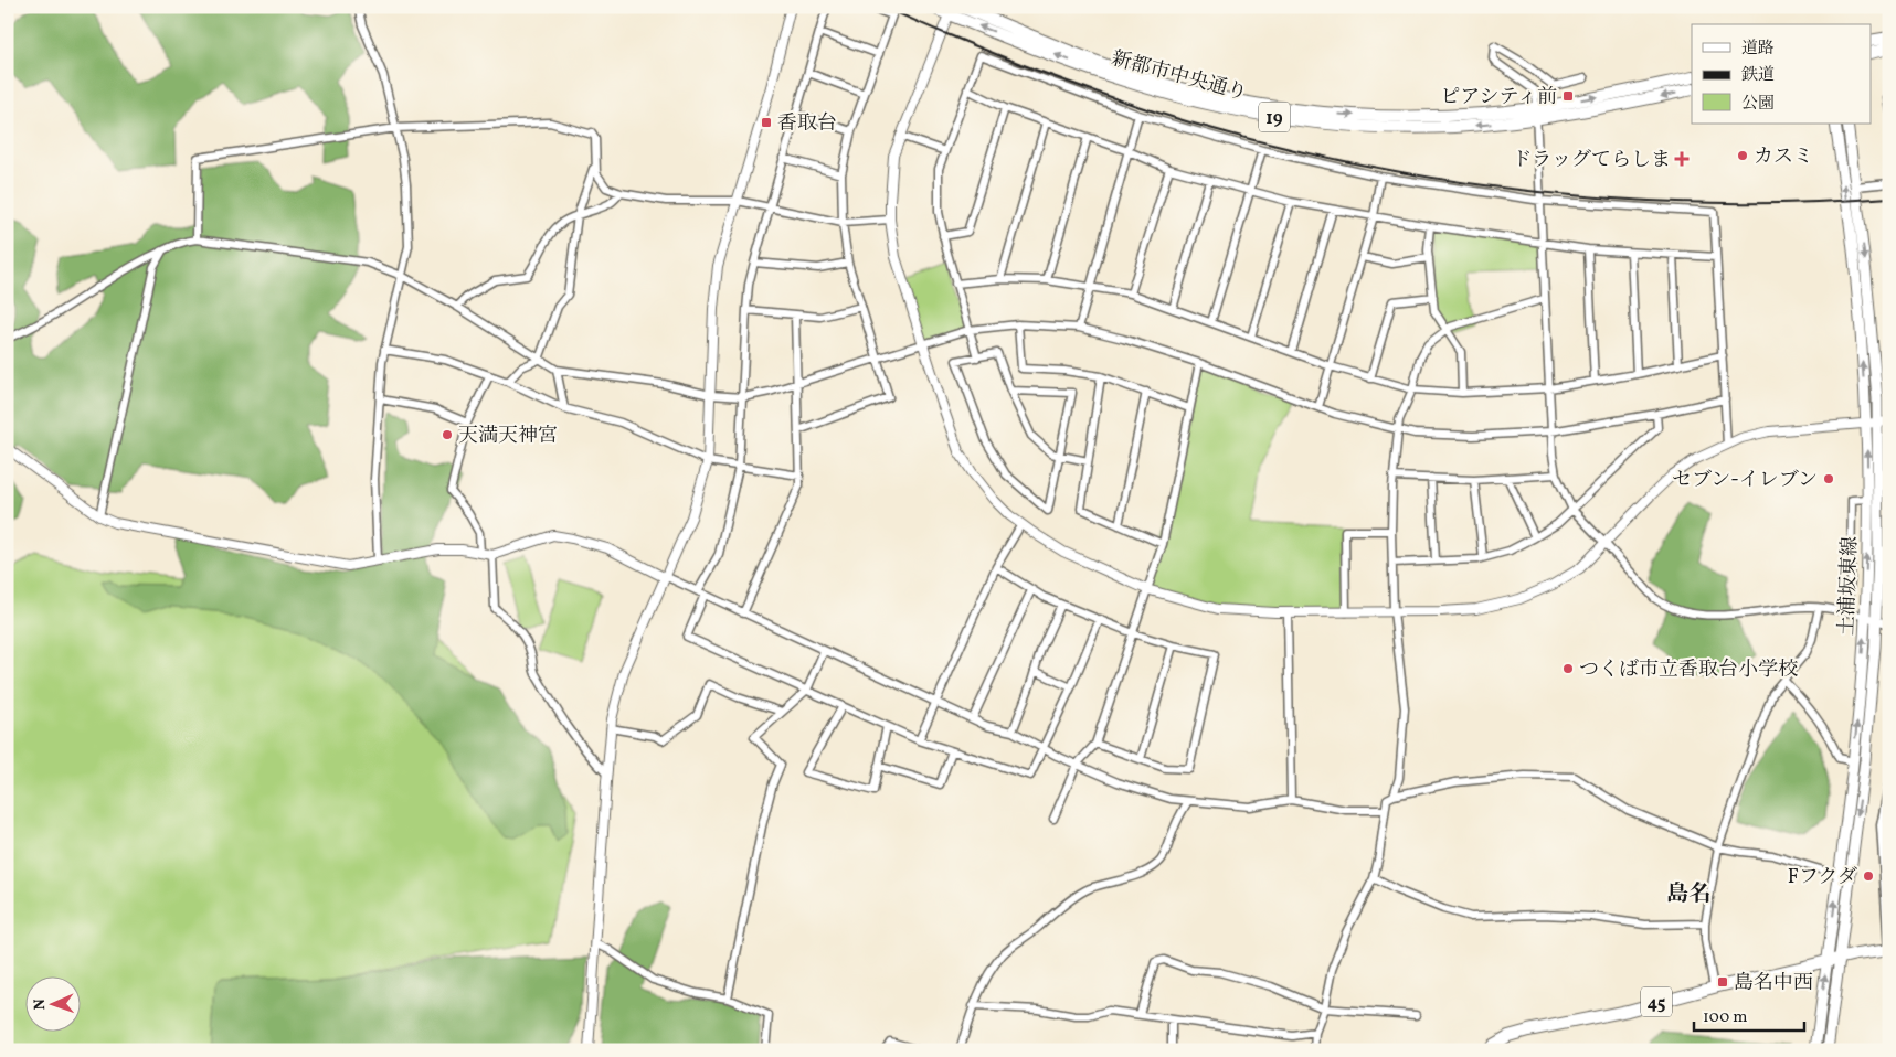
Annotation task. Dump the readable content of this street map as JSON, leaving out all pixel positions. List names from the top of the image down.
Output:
{
  "streets": {
    "main road": [
      "新都市中央通り",
      "19",
      "土浦坂東線",
      "45"
    ]
  },
  "crossings": [
    ["土浦坂東線", "45"]
  ],
  "districts": ["島名"],
  "places": {
    "transit": ["ピアシティ前", "香取台", "島名中西"],
    "other": [
      "カスミ",
      "天満天神宮",
      "セブン-イレブン",
      "つくば市立香取台小学校",
      "Fフクダ"
    ],
    "health": ["ドラッグてらしま"]
  },
  "legend": ["道路", "鉄道", "公園"],
  "scale_bar": "100 m",
  "north": "left"
}
